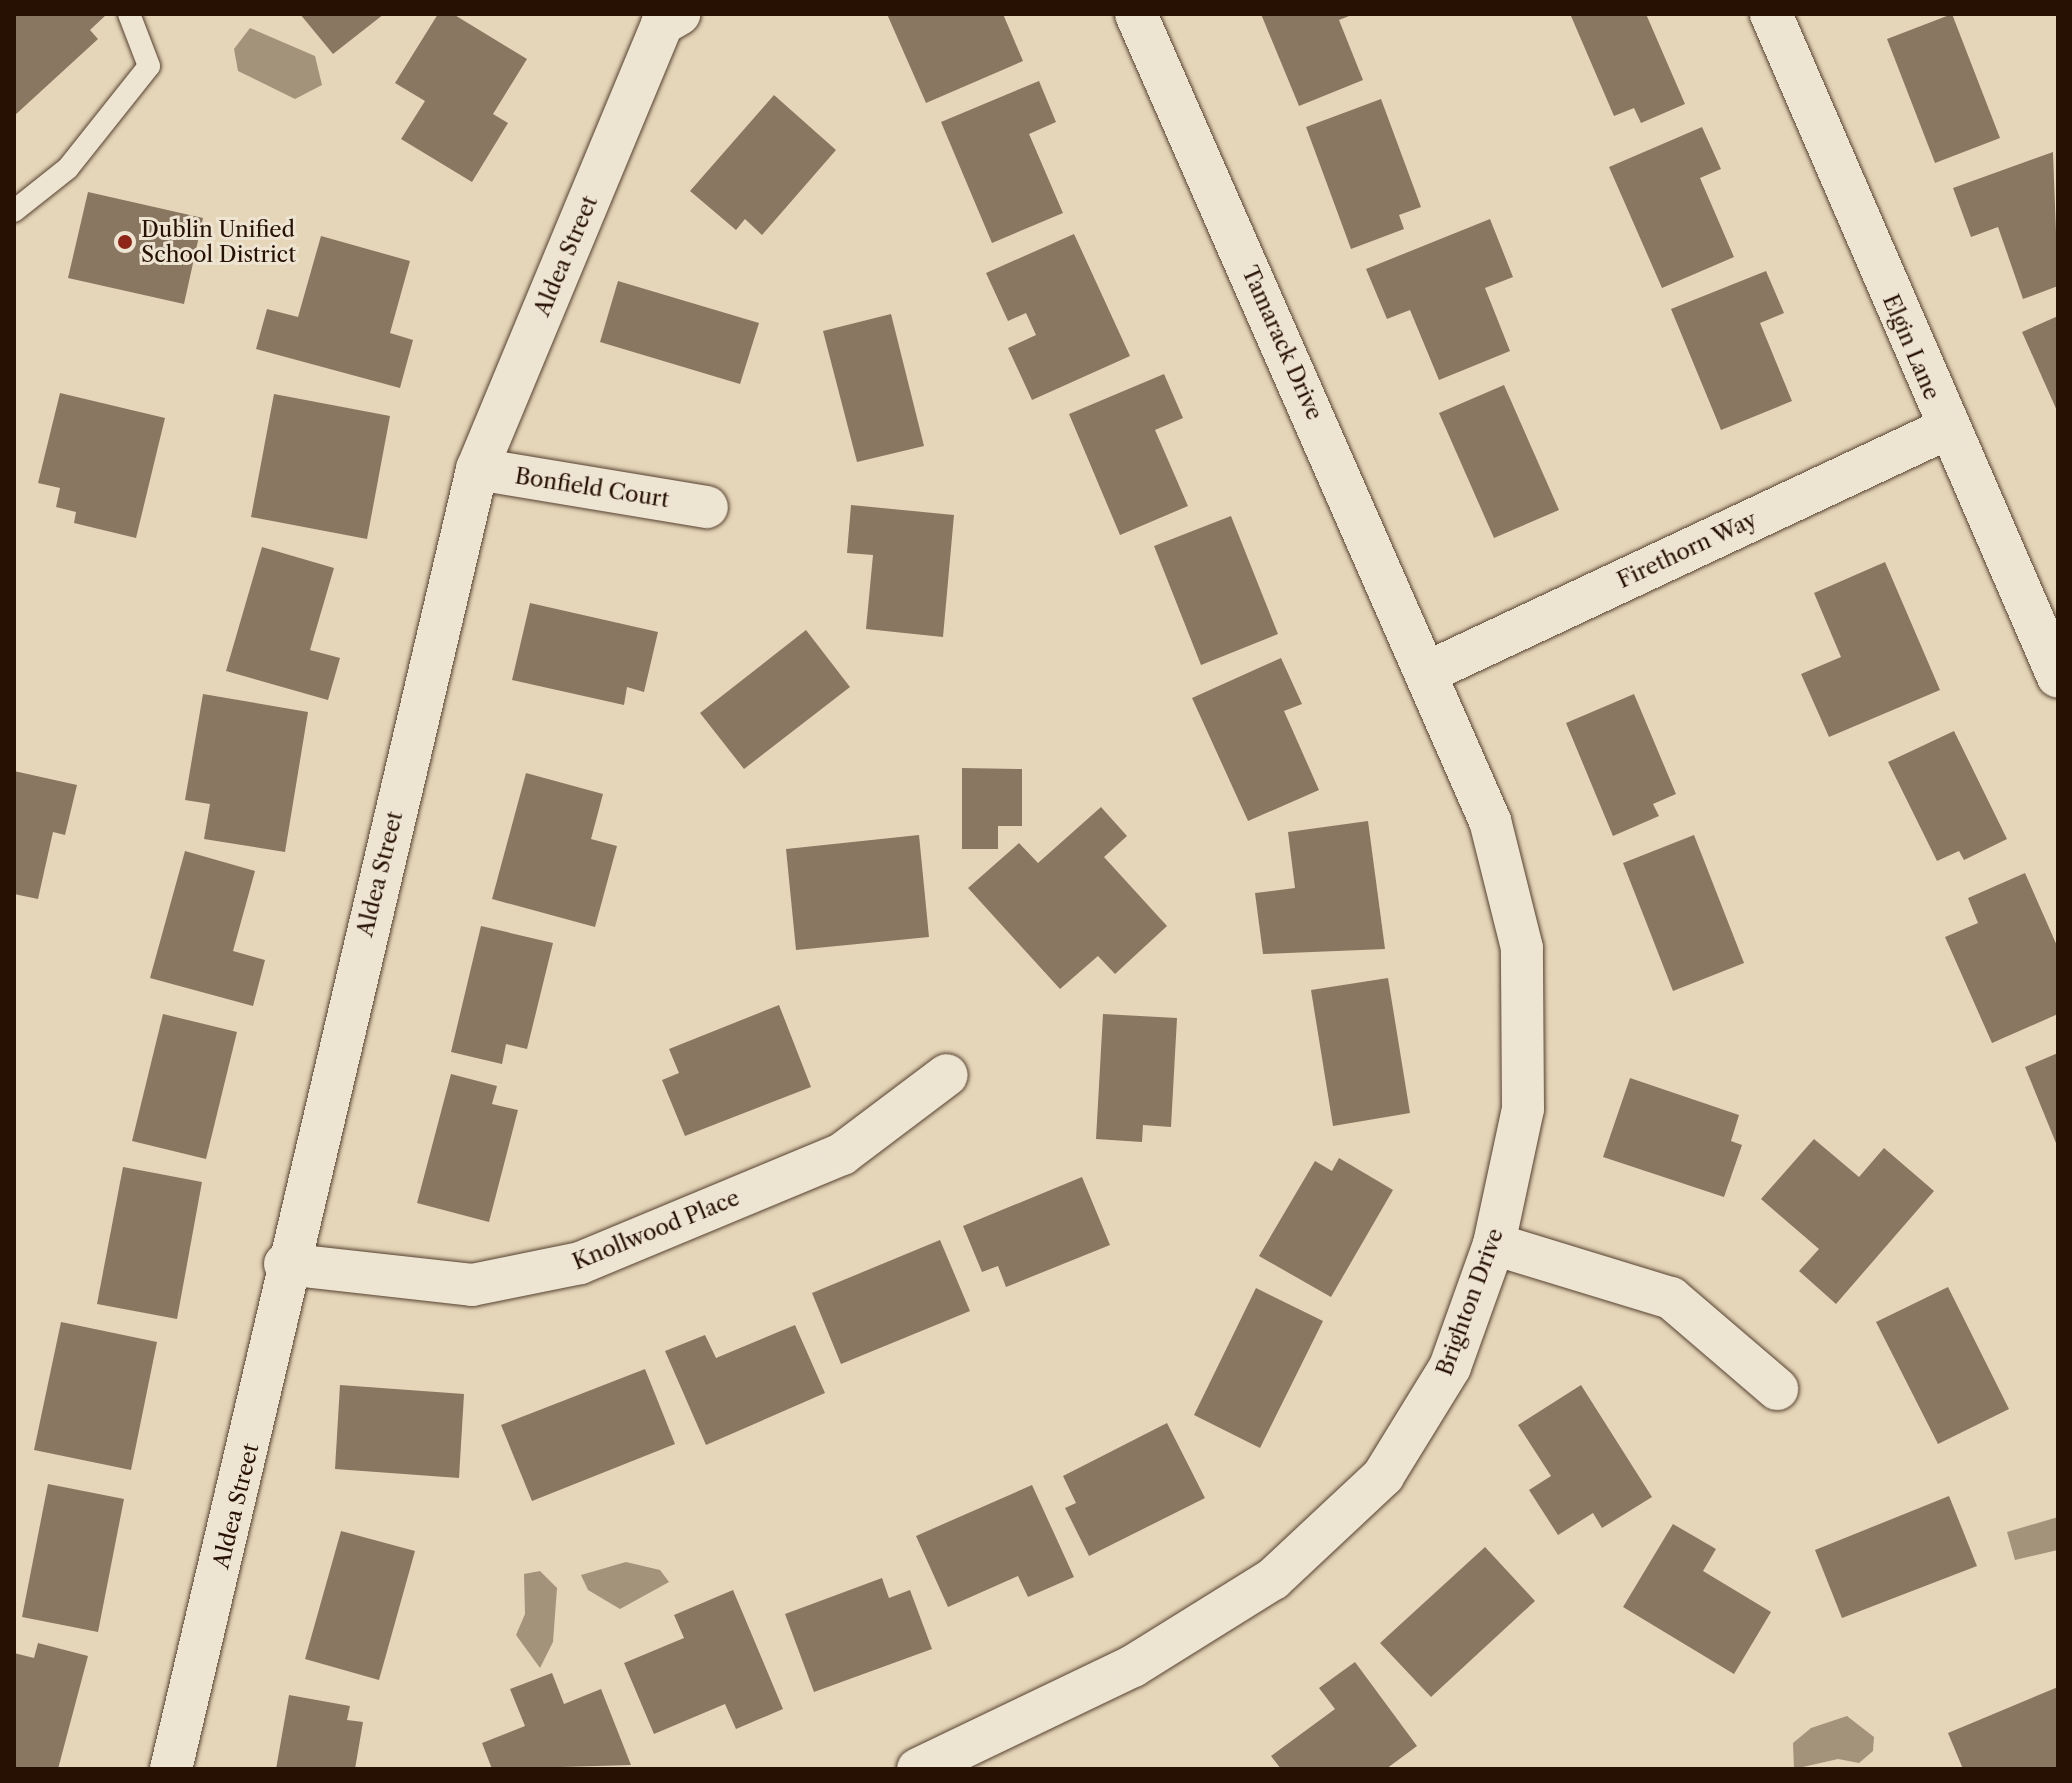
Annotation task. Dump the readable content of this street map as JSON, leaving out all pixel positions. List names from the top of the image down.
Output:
{
  "streets": {
    "street": [
      "Aldea Street",
      "Tamarack Drive",
      "Elgin Lane",
      "Bonfield Court",
      "Firethorn Way",
      "Knollwood Place",
      "Brighton Drive"
    ]
  },
  "crossings": [
    ["Aldea Street", "Bonfield Court"],
    ["Aldea Street", "Knollwood Place"],
    ["Tamarack Drive", "Firethorn Way"],
    ["Tamarack Drive", "Brighton Drive"],
    ["Elgin Lane", "Firethorn Way"],
    ["Firethorn Way", "Brighton Drive"]
  ],
  "places": ["Dublin Unified School District"]
}
